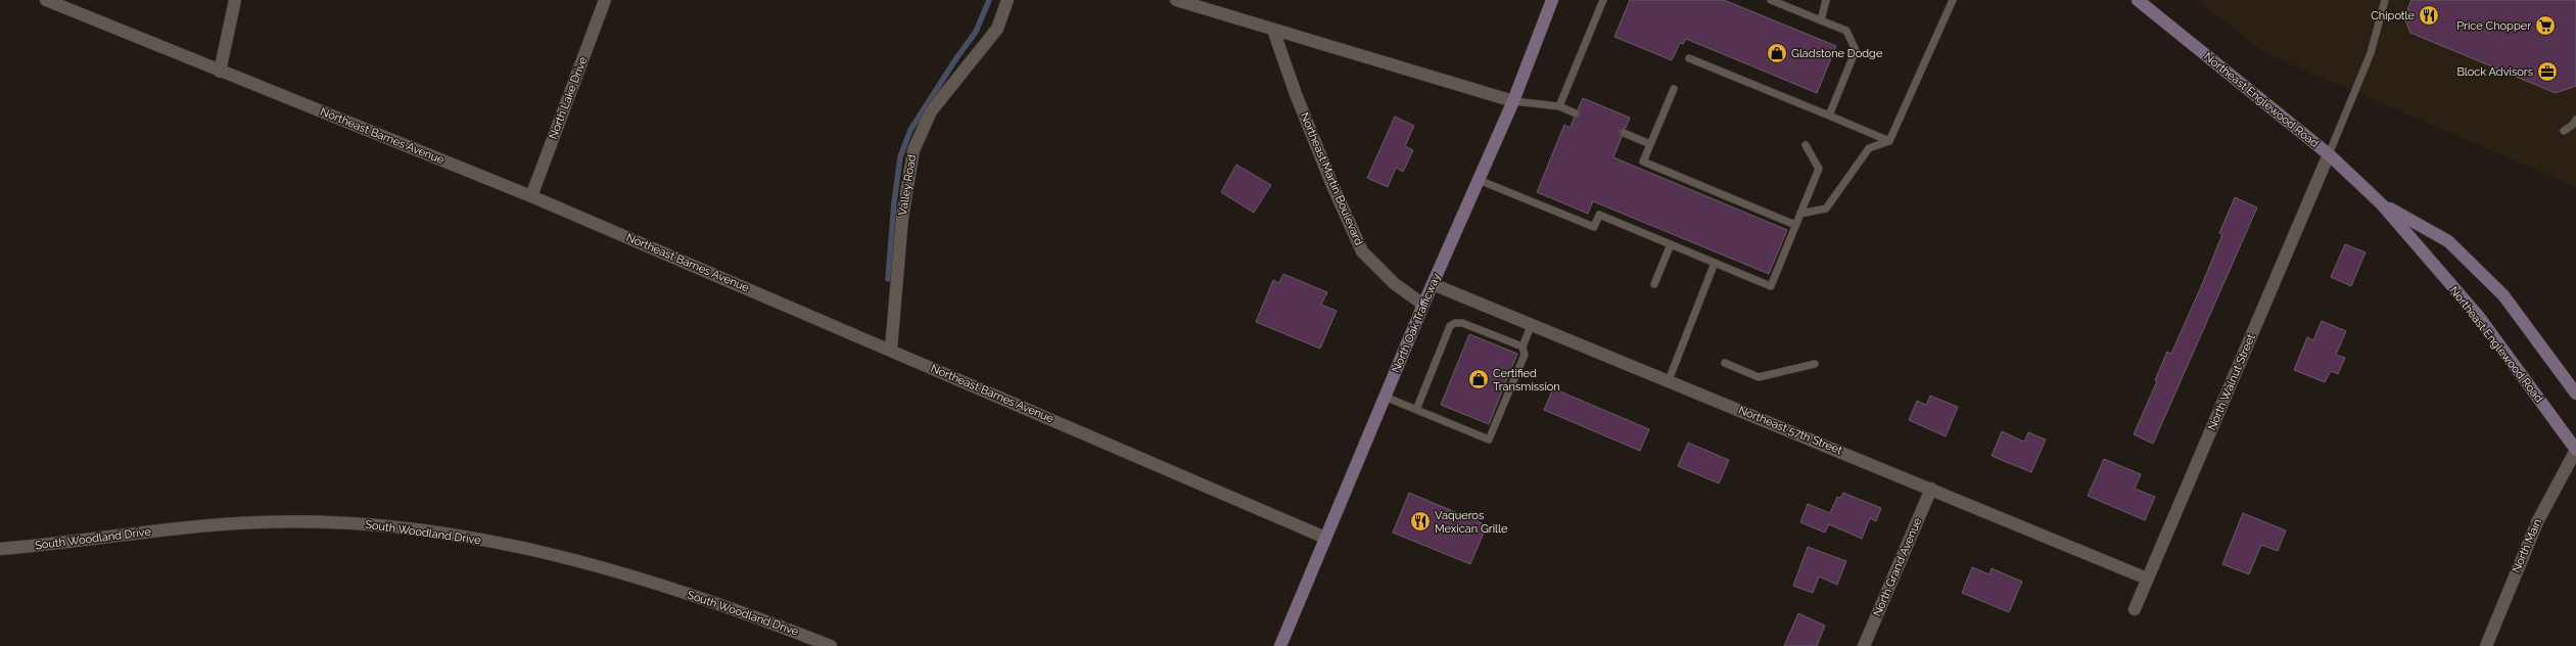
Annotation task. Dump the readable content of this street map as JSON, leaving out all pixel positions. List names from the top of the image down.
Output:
{
  "streets": {
    "main road": ["Northeast Englewood Road", "North Oak Trafficway"],
    "street": [
      "North Lake Drive",
      "Northeast Barnes Avenue",
      "Northeast Martin Boulevard",
      "Valley Road",
      "North Walnut Street",
      "Northeast 57th Street",
      "South Woodland Drive",
      "North Main",
      "North Grand Avenue"
    ]
  },
  "crossings": [
    ["North Lake Drive", "Northeast Barnes Avenue"],
    ["Northeast Englewood Road", "North Walnut Street"],
    ["Northeast Englewood Road", "North Main"],
    ["Northeast Barnes Avenue", "Valley Road"],
    ["Northeast Barnes Avenue", "North Oak Trafficway"],
    ["Northeast Martin Boulevard", "North Oak Trafficway"],
    ["North Oak Trafficway", "Northeast 57th Street"],
    ["North Walnut Street", "Northeast 57th Street"],
    ["Northeast 57th Street", "North Grand Avenue"]
  ],
  "places": {
    "restaurant": ["Chipotle", "Vaqueros Mexican Grille"],
    "supermarket": ["Price Chopper"],
    "shop": ["Gladstone Dodge", "Certified Transmission"],
    "office": ["Block Advisors"]
  }
}
